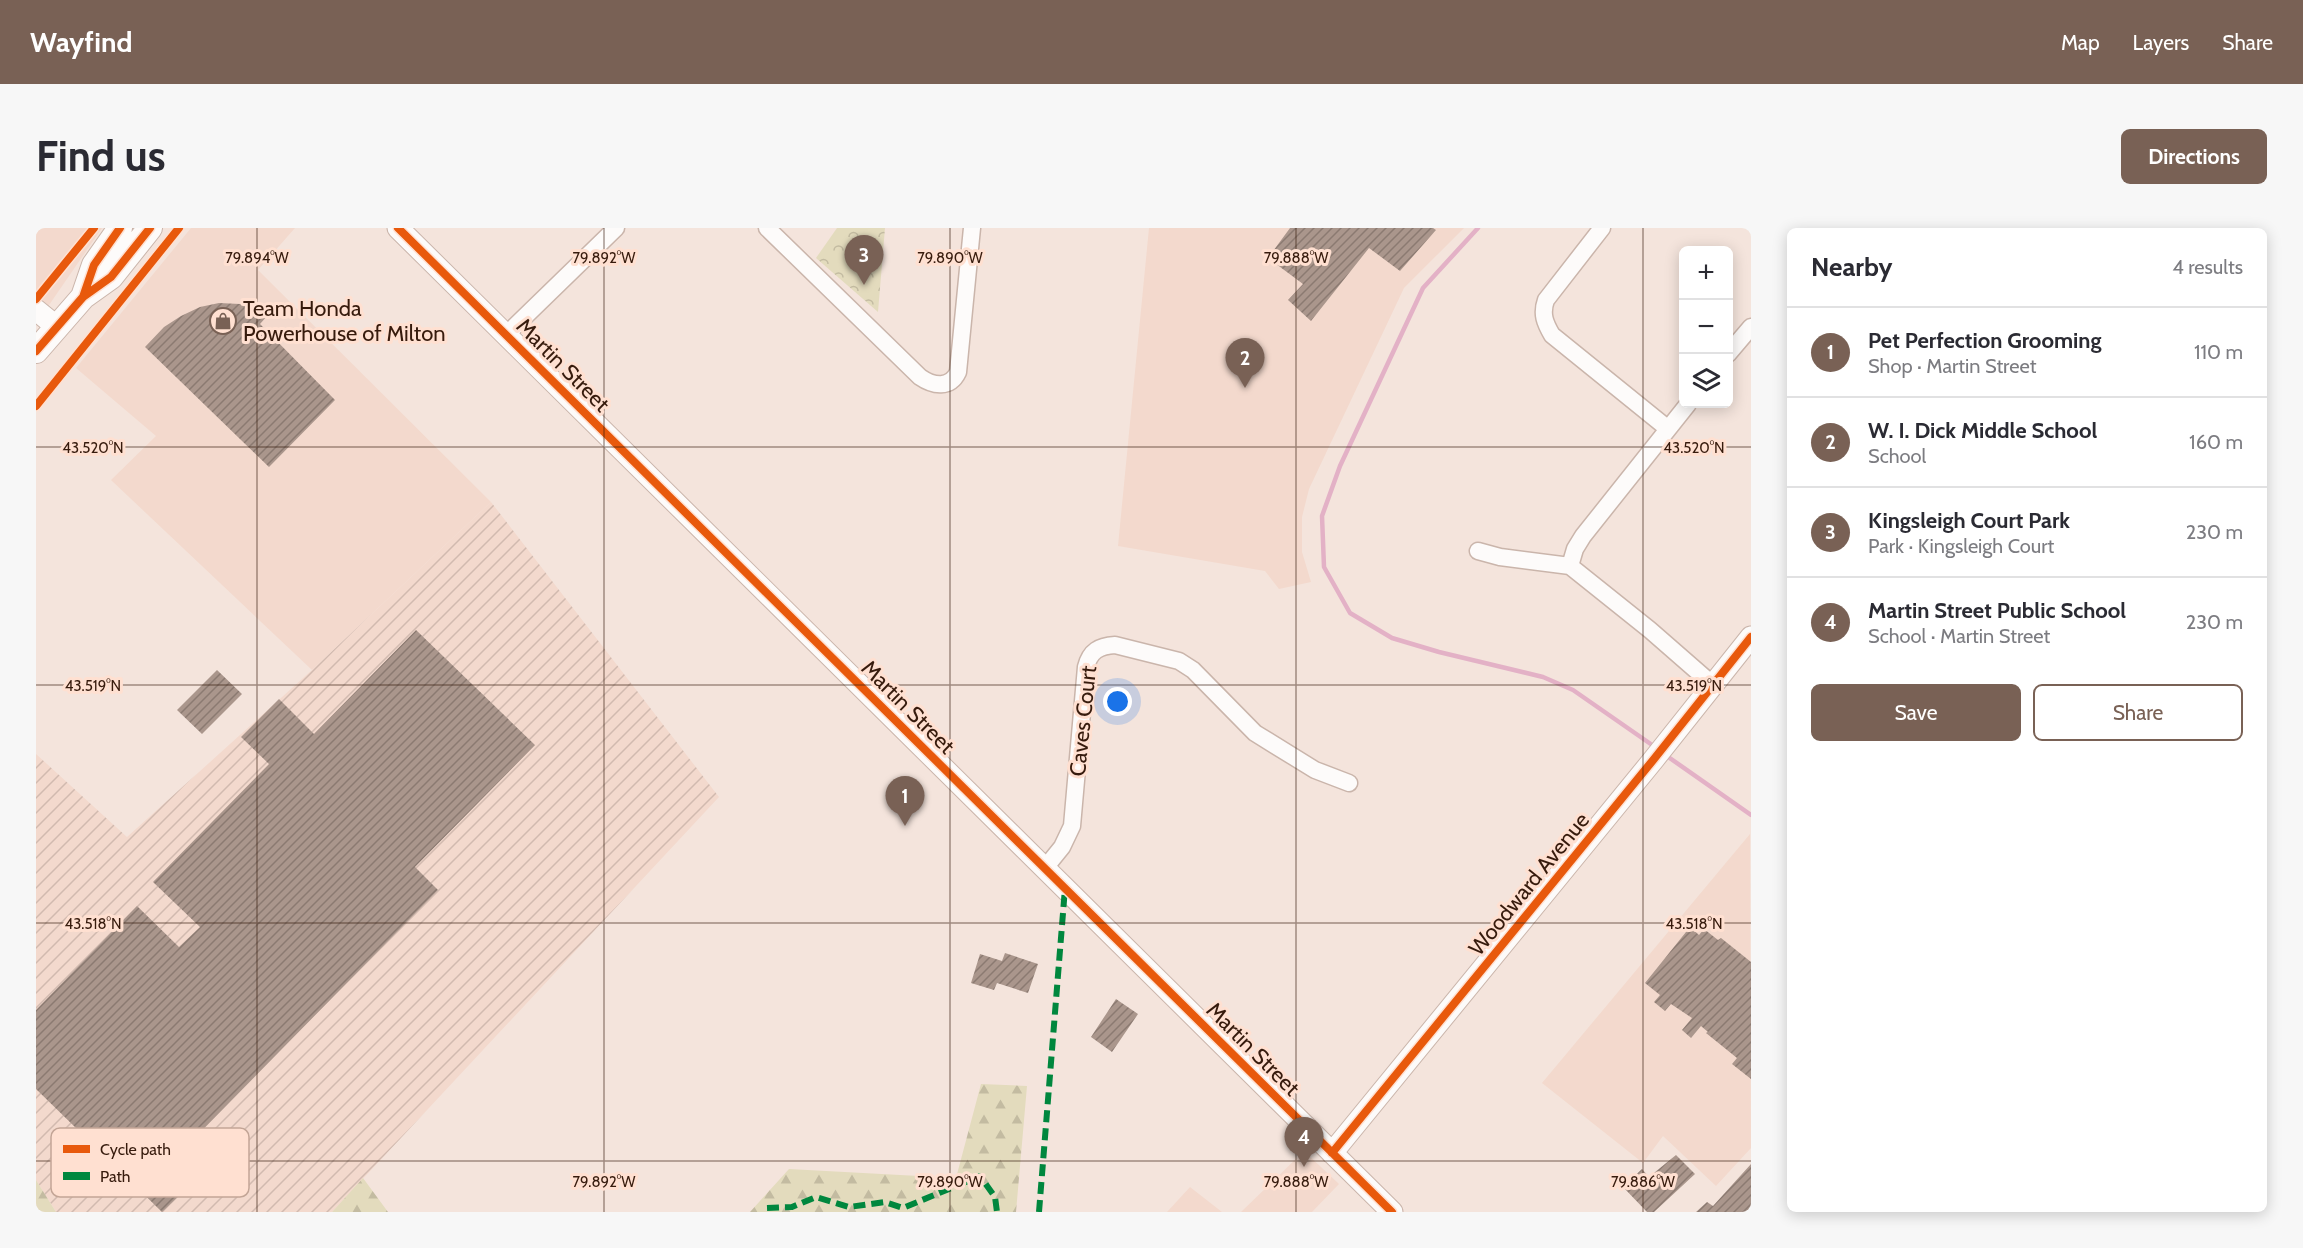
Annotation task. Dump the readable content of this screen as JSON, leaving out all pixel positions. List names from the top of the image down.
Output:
{
  "streets": {
    "street": ["Martin Street", "Caves Court", "Woodward Avenue"]
  },
  "crossings": [
    ["Martin Street", "Caves Court"],
    ["Martin Street", "Woodward Avenue"]
  ],
  "places": {
    "shop": ["Team Honda Powerhouse of Milton"]
  },
  "legend": ["Cycle path", "Path"],
  "page": {
    "header": "Wayfind",
    "nav": ["Map", "Layers", "Share"],
    "buttons": [
      "Directions",
      ["Save", "Share"]
    ],
    "title": "Find us",
    "heading": ["Nearby", "4 results"],
    "pins": [
      "3",
      "2",
      "1",
      "4"
    ],
    "map_buttons": ["+", "−"],
    "list": [
      {
        "mark": "1",
        "name": "Pet Perfection Grooming",
        "note": "Shop · Martin Street",
        "value": "110 m"
      },
      {
        "mark": "2",
        "name": "W. I. Dick Middle School",
        "note": "School",
        "value": "160 m"
      },
      {
        "mark": "3",
        "name": "Kingsleigh Court Park",
        "note": "Park · Kingsleigh Court",
        "value": "230 m"
      },
      {
        "mark": "4",
        "name": "Martin Street Public School",
        "note": "School · Martin Street",
        "value": "230 m"
      }
    ]
  },
  "coordinates": [
    "79.894°W",
    "79.892°W",
    "79.890°W",
    "79.888°W",
    "43.520°N",
    "43.519°N",
    "43.518°N",
    "79.886°W"
  ]
}
